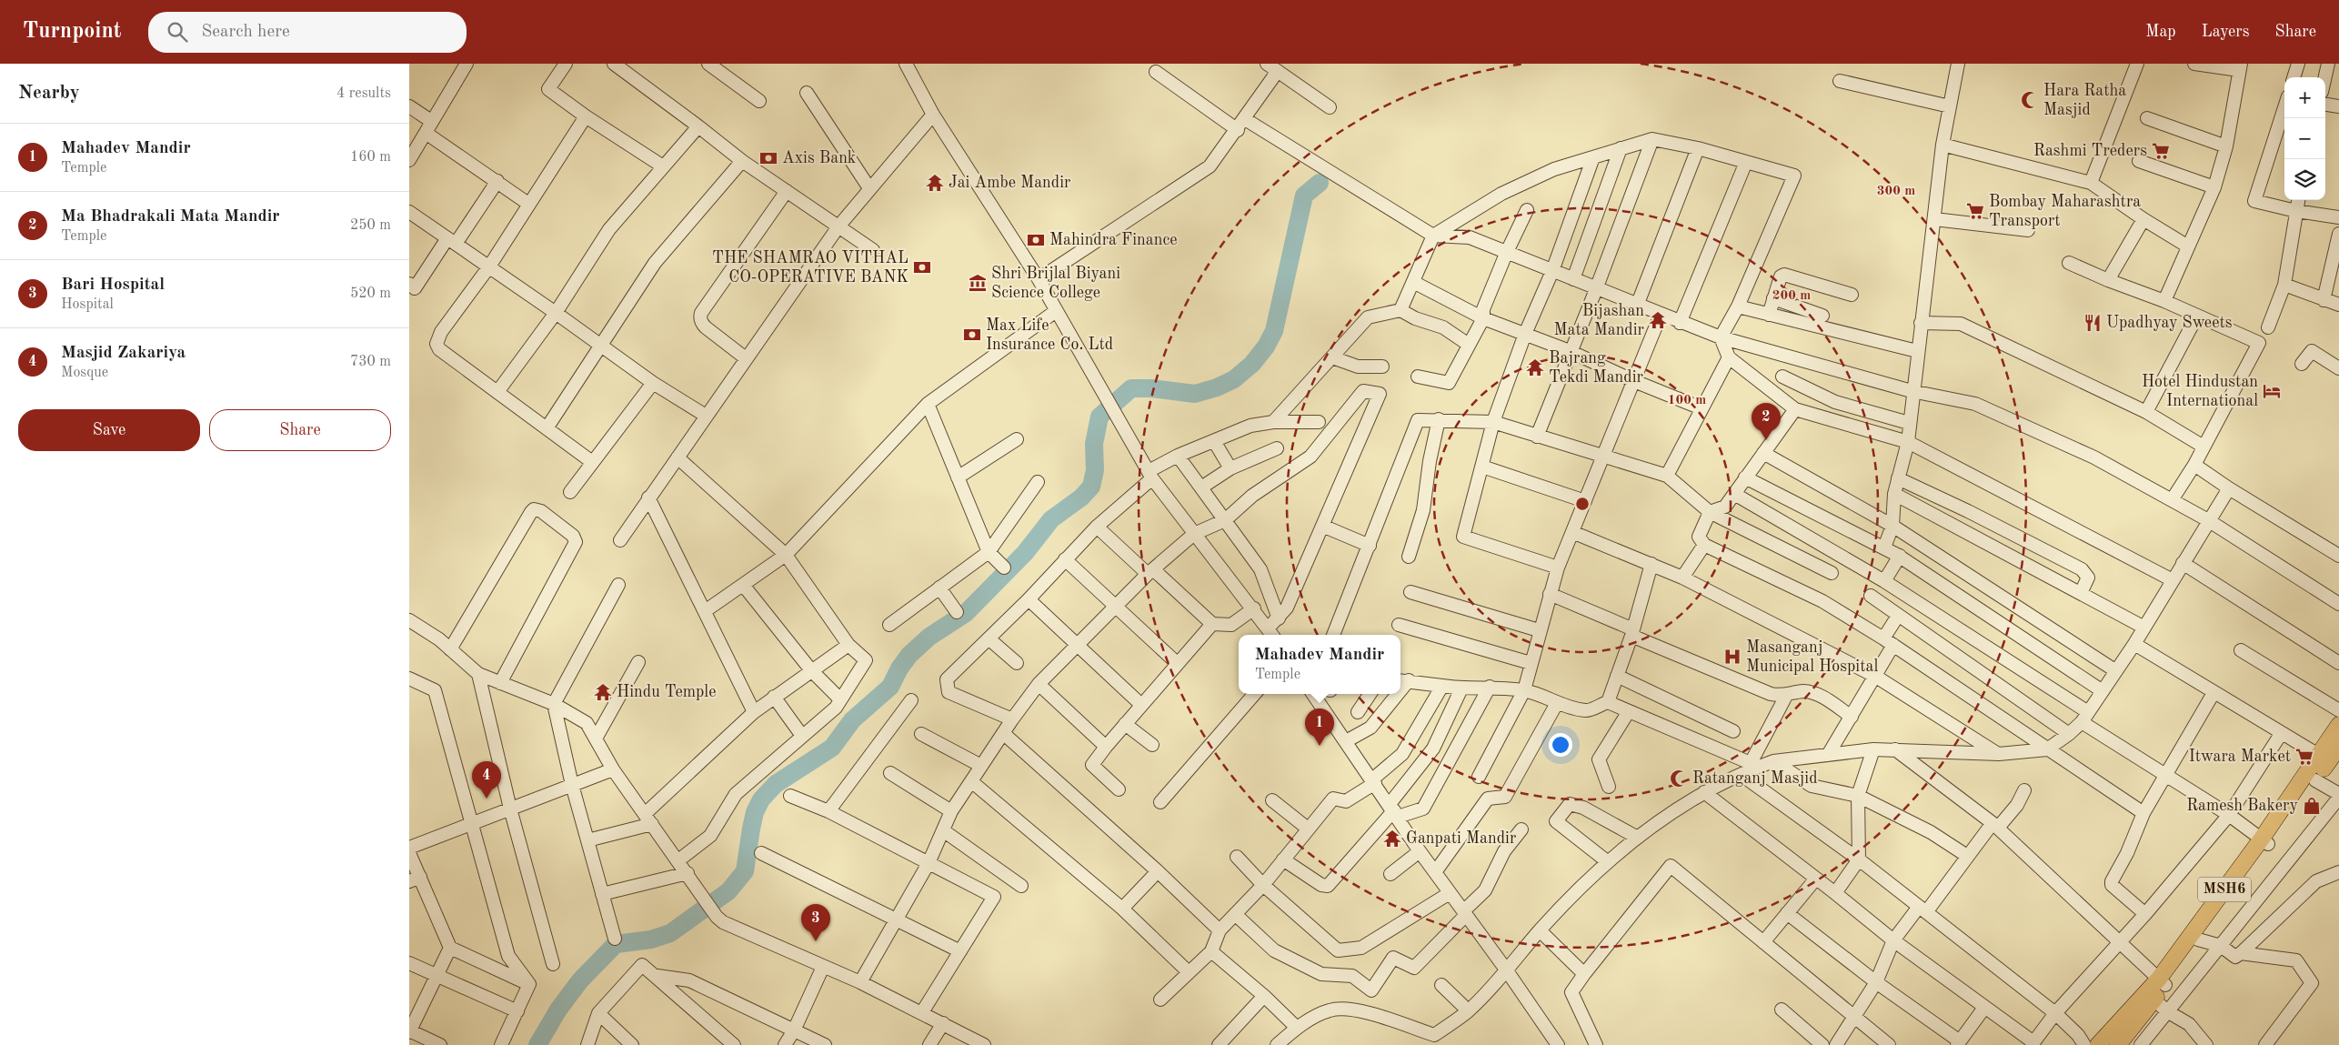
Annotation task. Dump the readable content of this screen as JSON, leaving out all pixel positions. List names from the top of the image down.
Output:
{
  "streets": {
    "main road": ["MSH6"]
  },
  "places": {
    "mosque": ["Hara Ratha Masjid", "Ratanganj Masjid"],
    "supermarket": ["Rashmi Treders", "Bombay Maharashtra Transport", "Itwara Market"],
    "bank": [
      "Axis Bank",
      "Mahindra Finance",
      "THE SHAMRAO VITHAL CO-OPERATIVE BANK",
      "Max Life Insurance Co. Ltd"
    ],
    "temple": [
      "Jai Ambe Mandir",
      "Bijashan Mata Mandir",
      "Bajrang Tekdi Mandir",
      "Hindu Temple",
      "Ganpati Mandir"
    ],
    "museum": ["Shri Brijlal Biyani Science College"],
    "restaurant": ["Upadhyay Sweets"],
    "hotel": ["Hotel Hindustan International"],
    "hospital": ["Masanganj Municipal Hospital"],
    "shop": ["Ramesh Bakery"]
  },
  "page": {
    "header": "Turnpoint",
    "search": "Search here",
    "nav": ["Map", "Layers", "Share"],
    "heading": ["Nearby", "4 results"],
    "map_buttons": ["+", "−"],
    "list": [
      {
        "mark": "1",
        "name": "Mahadev Mandir",
        "note": "Temple",
        "value": "160 m"
      },
      {
        "mark": "2",
        "name": "Ma Bhadrakali Mata Mandir",
        "note": "Temple",
        "value": "250 m"
      },
      {
        "mark": "3",
        "name": "Bari Hospital",
        "note": "Hospital",
        "value": "520 m"
      },
      {
        "mark": "4",
        "name": "Masjid Zakariya",
        "note": "Mosque",
        "value": "730 m"
      }
    ],
    "buttons": ["Save", "Share"],
    "pins": [
      "2",
      "1",
      "4",
      "3"
    ],
    "popup": ["Mahadev Mandir", "Temple"]
  },
  "rings": ["300 m", "200 m", "100 m"]
}
